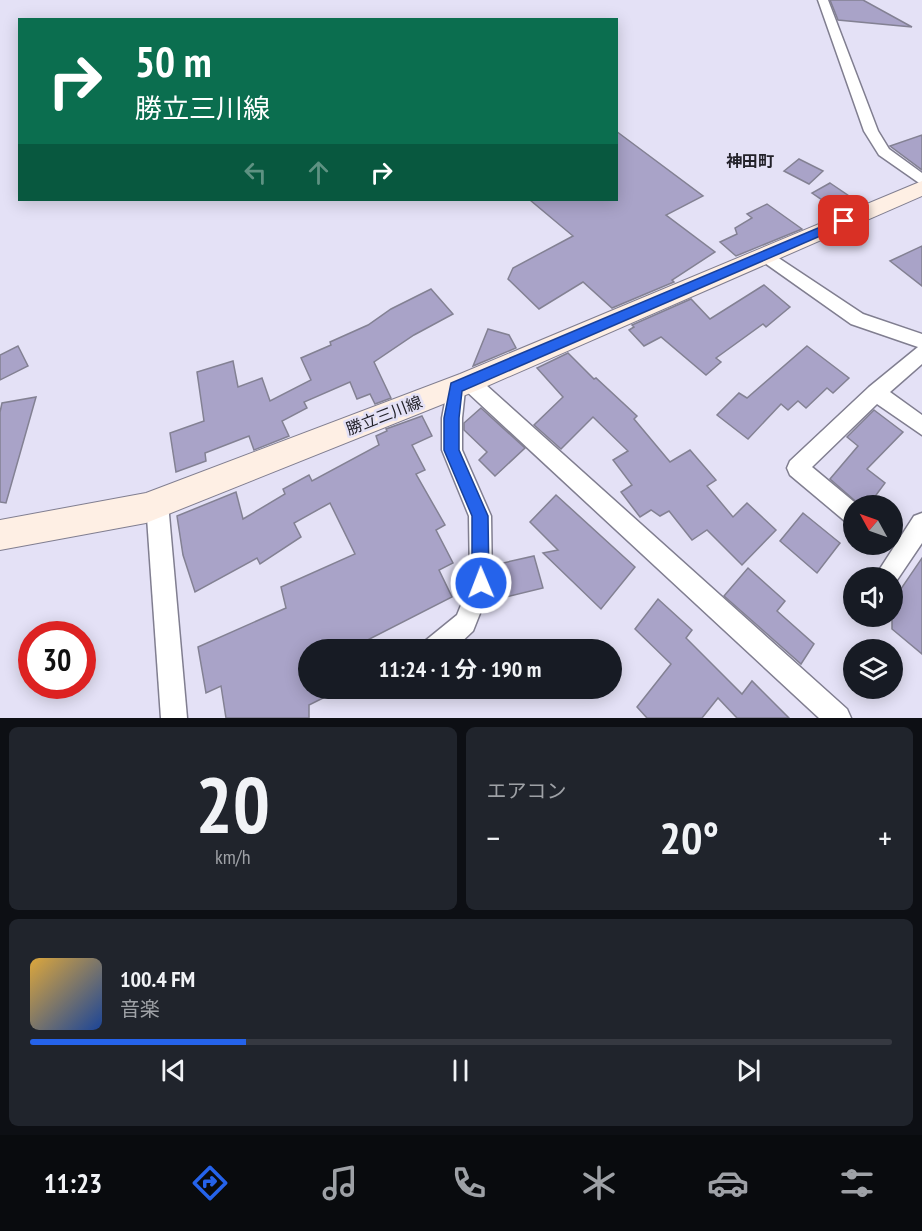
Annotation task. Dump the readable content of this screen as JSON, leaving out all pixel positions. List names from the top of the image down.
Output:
{
  "streets": {
    "main road": ["勝立三川線"]
  },
  "districts": ["神田町"],
  "north": "top left",
  "page": {
    "turn": ["50 m", "勝立三川線"],
    "limit": "30",
    "trip": "11:24 · 1 分 · 190 m",
    "tile": [
      ["20", "km/h"],
      "エアコン"
    ],
    "heat": ["−", "20°", "+"],
    "song": ["100.4 FM", "音楽"],
    "tabs": "11:23"
  }
}
